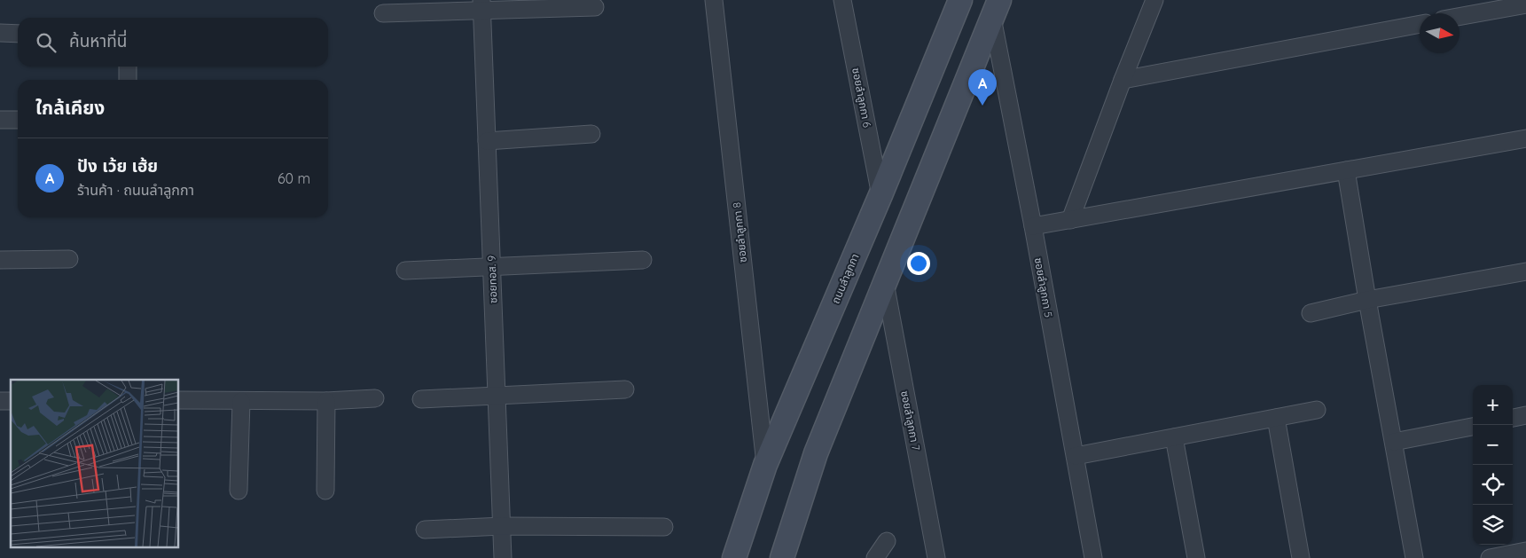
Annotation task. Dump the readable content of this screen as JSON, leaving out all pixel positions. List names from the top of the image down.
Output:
{
  "streets": {
    "main road": ["ถนนลำลูกกา"],
    "street": [
      "ซอยลำลูกกา 6",
      "ซอยลำลูกกา 8",
      "ซอยทอส. 9",
      "ซอยลำลูกกา 5",
      "ซอยลำลูกกา 7"
    ]
  },
  "crossings": [
    ["ซอยลำลูกกา 6", "ถนนลำลูกกา"],
    ["ซอยลำลูกกา 8", "ถนนลำลูกกา"]
  ],
  "north": "right",
  "page": {
    "search": "ค้นหาที่นี่",
    "pins": "A",
    "heading": "ใกล้เคียง",
    "list": [
      {
        "mark": "A",
        "name": "ปัง เว้ย เฮ้ย",
        "note": "ร้านค้า · ถนนลำลูกกา",
        "value": "60 m"
      }
    ],
    "map_buttons": ["+", "−"]
  }
}
